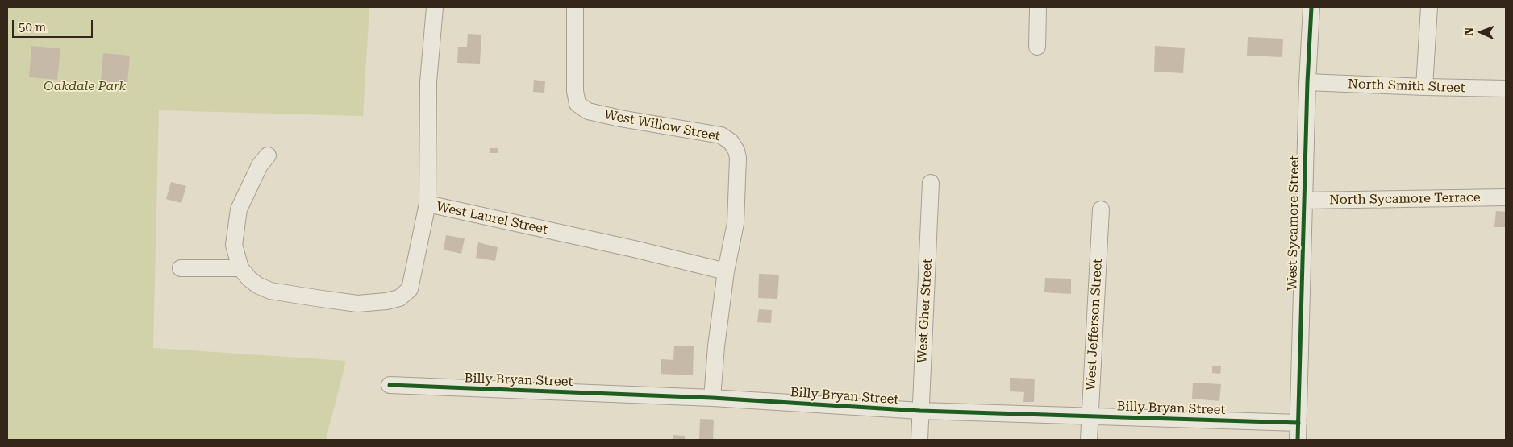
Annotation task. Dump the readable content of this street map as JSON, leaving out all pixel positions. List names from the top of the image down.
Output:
{
  "streets": {
    "street": [
      "North Smith Street",
      "West Willow Street",
      "North Sycamore Terrace",
      "West Laurel Street",
      "West Sycamore Street",
      "West Gher Street",
      "West Jefferson Street",
      "Billy Bryan Street"
    ]
  },
  "crossings": [
    ["North Smith Street", "West Sycamore Street"],
    ["West Willow Street", "West Laurel Street"],
    ["West Willow Street", "Billy Bryan Street"],
    ["North Sycamore Terrace", "West Sycamore Street"],
    ["West Sycamore Street", "Billy Bryan Street"],
    ["West Gher Street", "Billy Bryan Street"],
    ["West Jefferson Street", "Billy Bryan Street"]
  ],
  "parks": ["Oakdale Park"],
  "scale_bar": "50 m",
  "north": "left"
}
